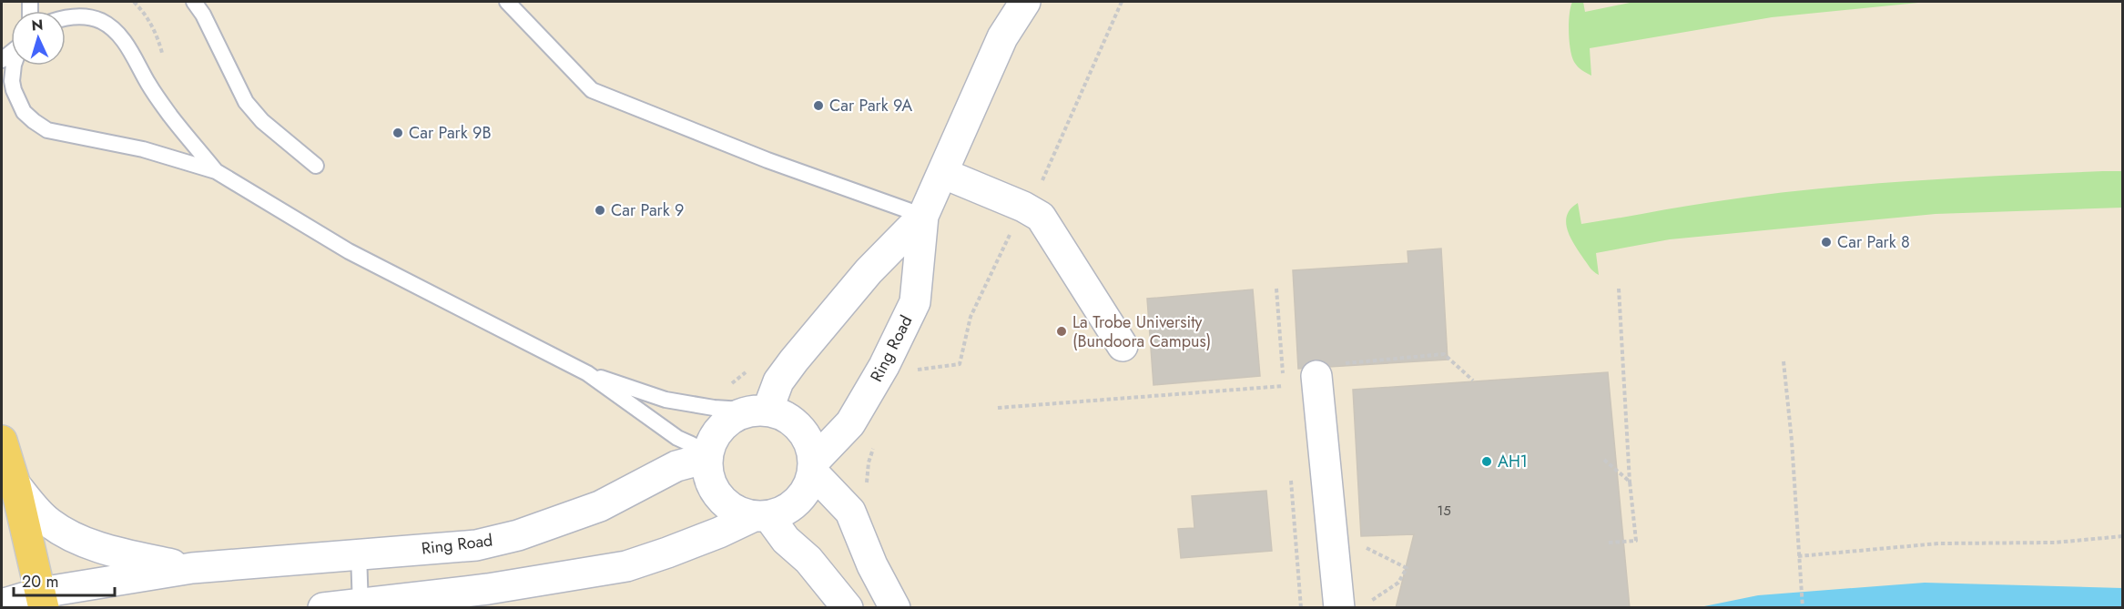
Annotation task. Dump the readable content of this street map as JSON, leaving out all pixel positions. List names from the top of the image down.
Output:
{
  "streets": {
    "street": ["Ring Road"]
  },
  "places": [
    "Car Park 9A",
    "Car Park 9B",
    "Car Park 9",
    "Car Park 8",
    "La Trobe University (Bundoora Campus)",
    "AH1"
  ],
  "house_numbers": ["15"],
  "scale_bar": "20 m",
  "north": "top"
}
